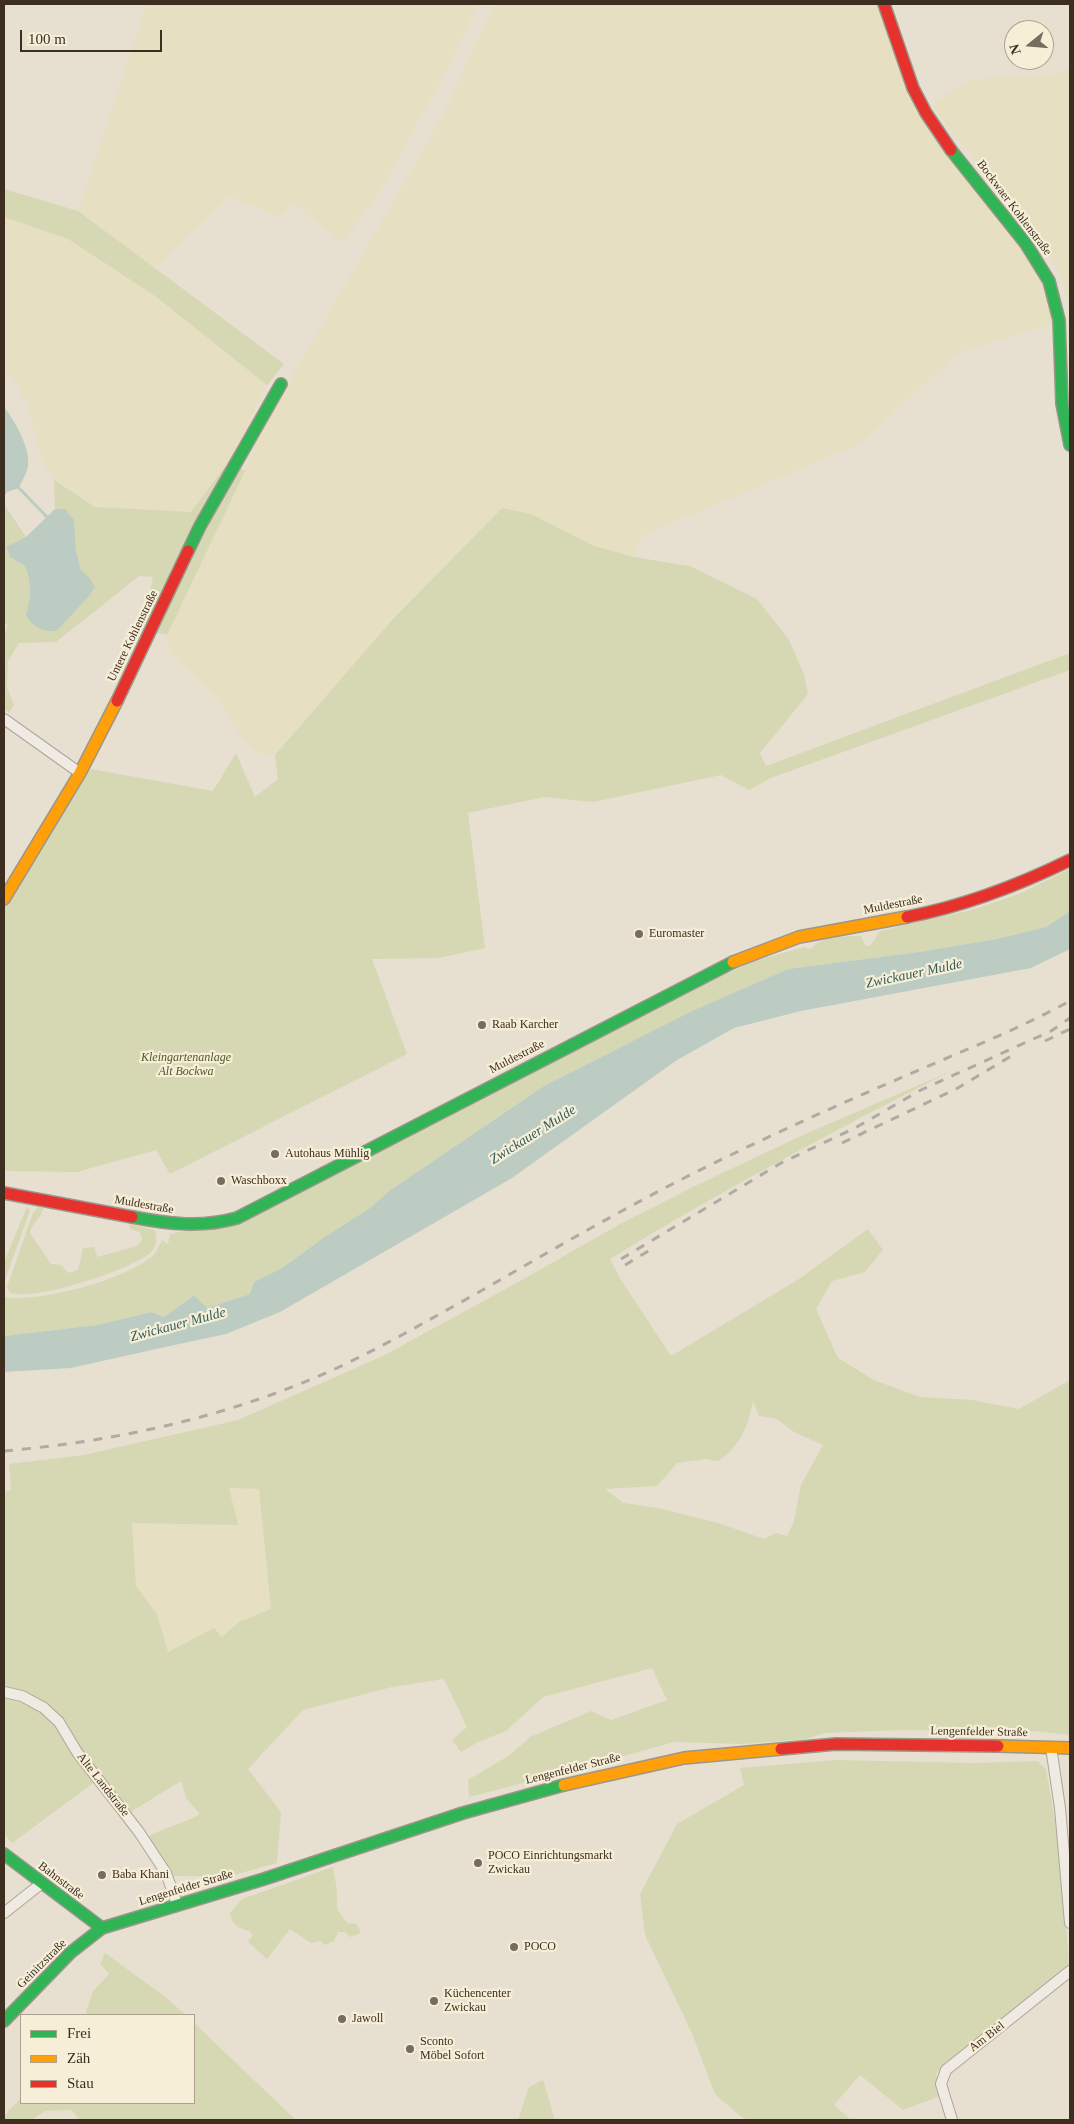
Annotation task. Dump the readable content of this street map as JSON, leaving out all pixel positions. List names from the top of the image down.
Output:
{
  "streets": {
    "main road": [
      "Bockwaer Kohlenstraße",
      "Untere Kohlenstraße",
      "Muldestraße",
      "Lengenfelder Straße",
      "Bahnstraße",
      "Geinitzstraße"
    ],
    "street": ["Alte Landstraße", "Am Biel"]
  },
  "crossings": [
    ["Lengenfelder Straße", "Alte Landstraße"],
    ["Lengenfelder Straße", "Bahnstraße"],
    ["Lengenfelder Straße", "Geinitzstraße"],
    ["Bahnstraße", "Geinitzstraße"]
  ],
  "water": ["Zwickauer Mulde"],
  "parks": ["Kleingartenanlage Alt Bockwa"],
  "places": [
    "Euromaster",
    "Raab Karcher",
    "Autohaus Mühlig",
    "Waschboxx",
    "POCO Einrichtungsmarkt Zwickau",
    "Baba Khani",
    "POCO",
    "Küchencenter Zwickau",
    "Jawoll",
    "Sconto Möbel Sofort"
  ],
  "legend": ["Frei", "Zäh", "Stau"],
  "scale_bar": "100 m",
  "north": "left"
}
